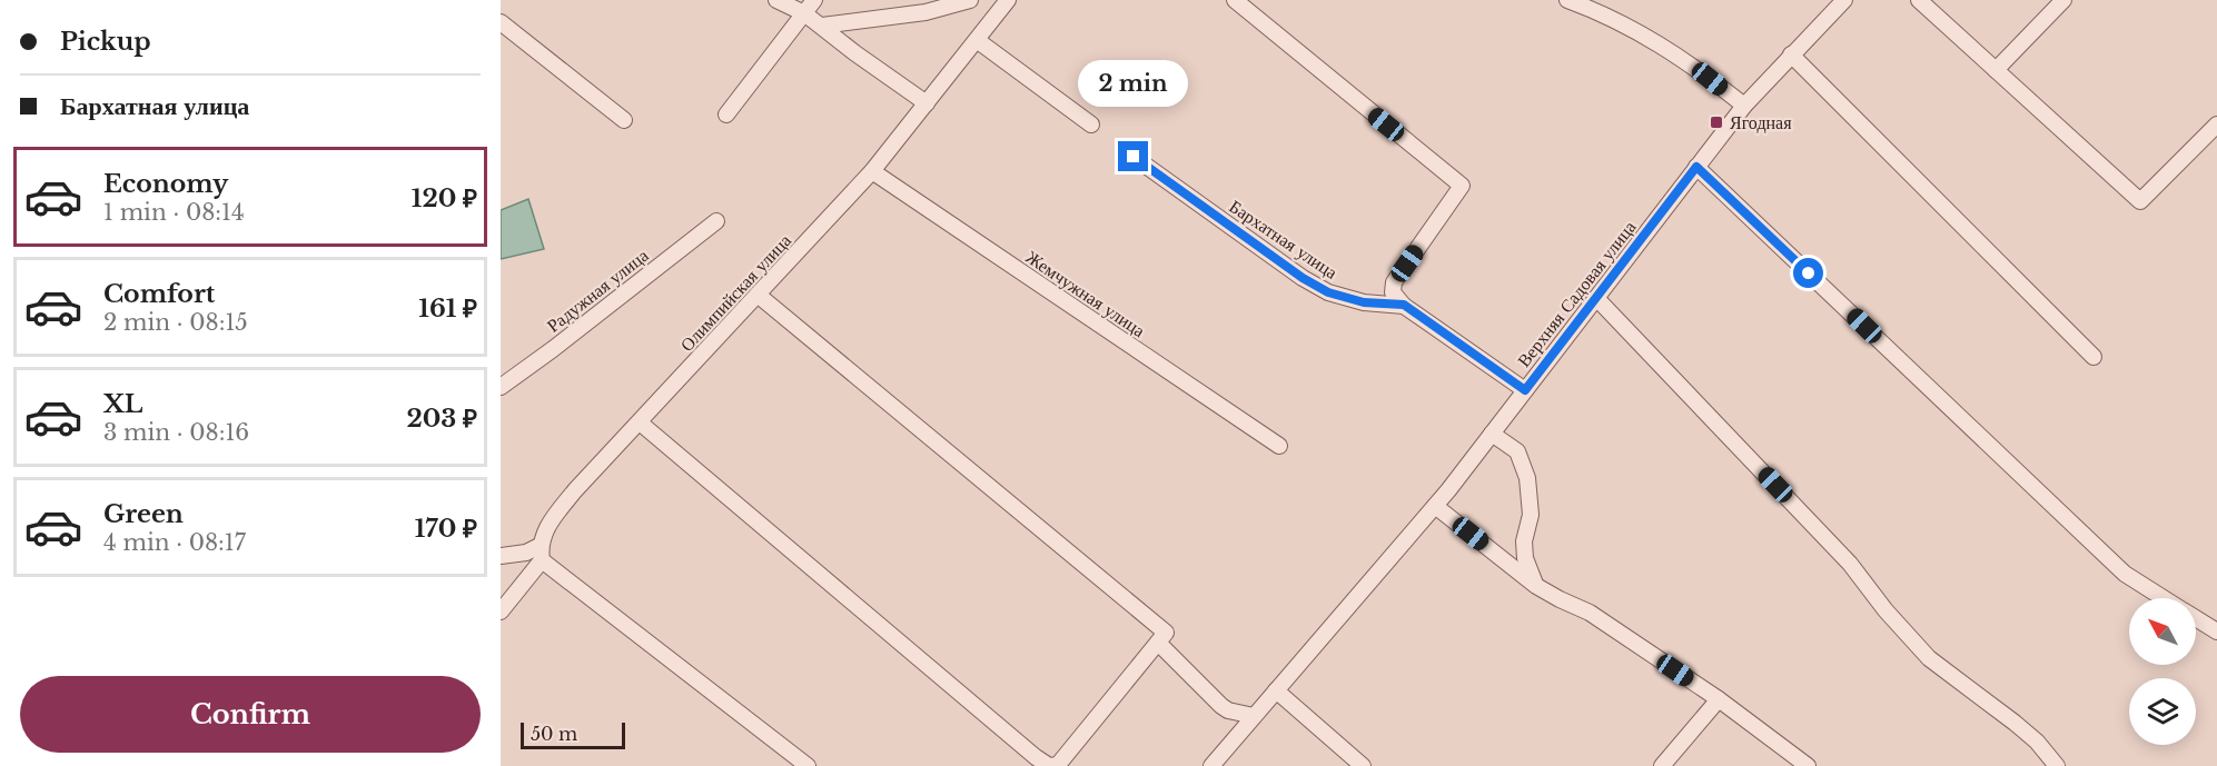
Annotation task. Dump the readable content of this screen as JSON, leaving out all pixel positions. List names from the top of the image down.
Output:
{
  "streets": {
    "street": [
      "Бархатная улица",
      "Радужная улица",
      "Олимпийская улица",
      "Жемчужная улица",
      "Верхняя Садовая улица"
    ]
  },
  "crossings": [
    ["Олимпийская улица", "Жемчужная улица"]
  ],
  "places": {
    "transit": ["Ягодная"]
  },
  "scale_bar": "50 m",
  "north": "top left",
  "page": {
    "banner": ["Pickup", "Бархатная улица"],
    "bubble": "2 min",
    "list": [
      {
        "name": "Economy",
        "note": "1 min · 08:14",
        "value": "120 ₽"
      },
      {
        "name": "Comfort",
        "note": "2 min · 08:15",
        "value": "161 ₽"
      },
      {
        "name": "XL",
        "note": "3 min · 08:16",
        "value": "203 ₽"
      },
      {
        "name": "Green",
        "note": "4 min · 08:17",
        "value": "170 ₽"
      }
    ],
    "buttons": "Confirm",
    "scale": "50 m"
  }
}
